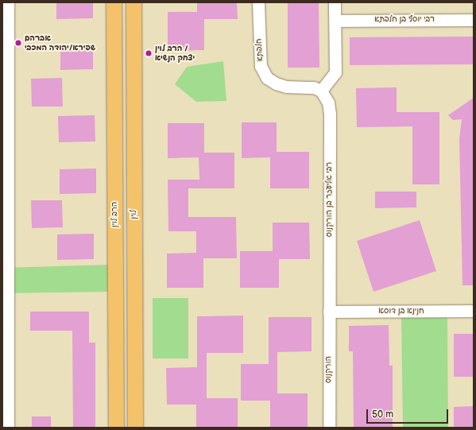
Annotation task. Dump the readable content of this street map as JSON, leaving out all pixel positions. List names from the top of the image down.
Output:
{
  "streets": {
    "main road": ["הרב לוין", "לוין"],
    "street": [
      "רבי יוסף בן חלפתא",
      "חלפתא",
      "רבי אליעזר בן הורקנוס",
      "חנינא בן דוסא",
      "הורקנוס"
    ]
  },
  "crossings": [
    ["חלפתא", "רבי אליעזר בן הורקנוס"],
    ["רבי אליעזר בן הורקנוס", "חנינא בן דוסא"],
    ["רבי אליעזר בן הורקנוס", "הורקנוס"],
    ["חנינא בן דוסא", "הורקנוס"]
  ],
  "places": ["אברהם שפירא/יהודה המכבי", "הרב לוין / יצחק הנשיא"],
  "scale_bar": "50 m"
}
